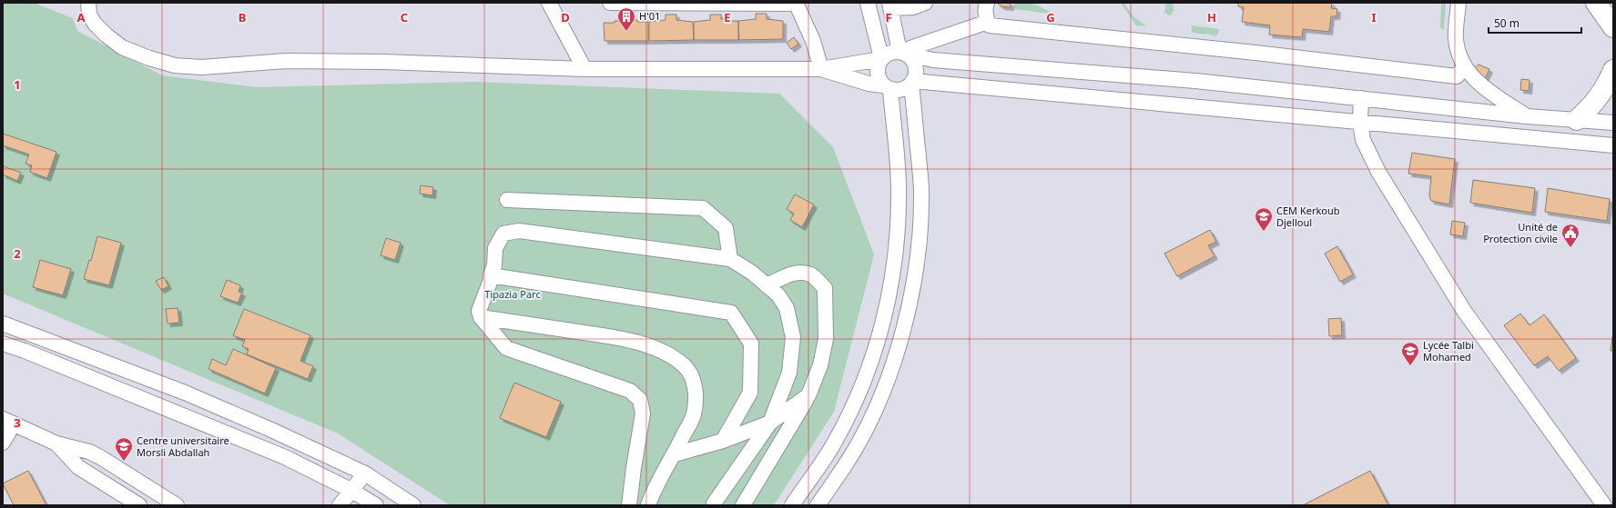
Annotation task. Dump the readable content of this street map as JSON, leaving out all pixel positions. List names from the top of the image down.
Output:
{
  "parks": ["Tipazia Parc"],
  "places": {
    "building": ["H'01"],
    "school or university": ["CEM Kerkoub Djelloul", "Lycée Talbi Mohamed", "Centre universitaire Morsli Abdallah"],
    "public building": ["Unité de Protection civile"]
  },
  "scale_bar": "50 m",
  "grid": {
    "columns": [
      "A",
      "B",
      "C",
      "D",
      "E",
      "F",
      "G",
      "H",
      "I"
    ],
    "rows": ["1", "2", "3"]
  }
}
